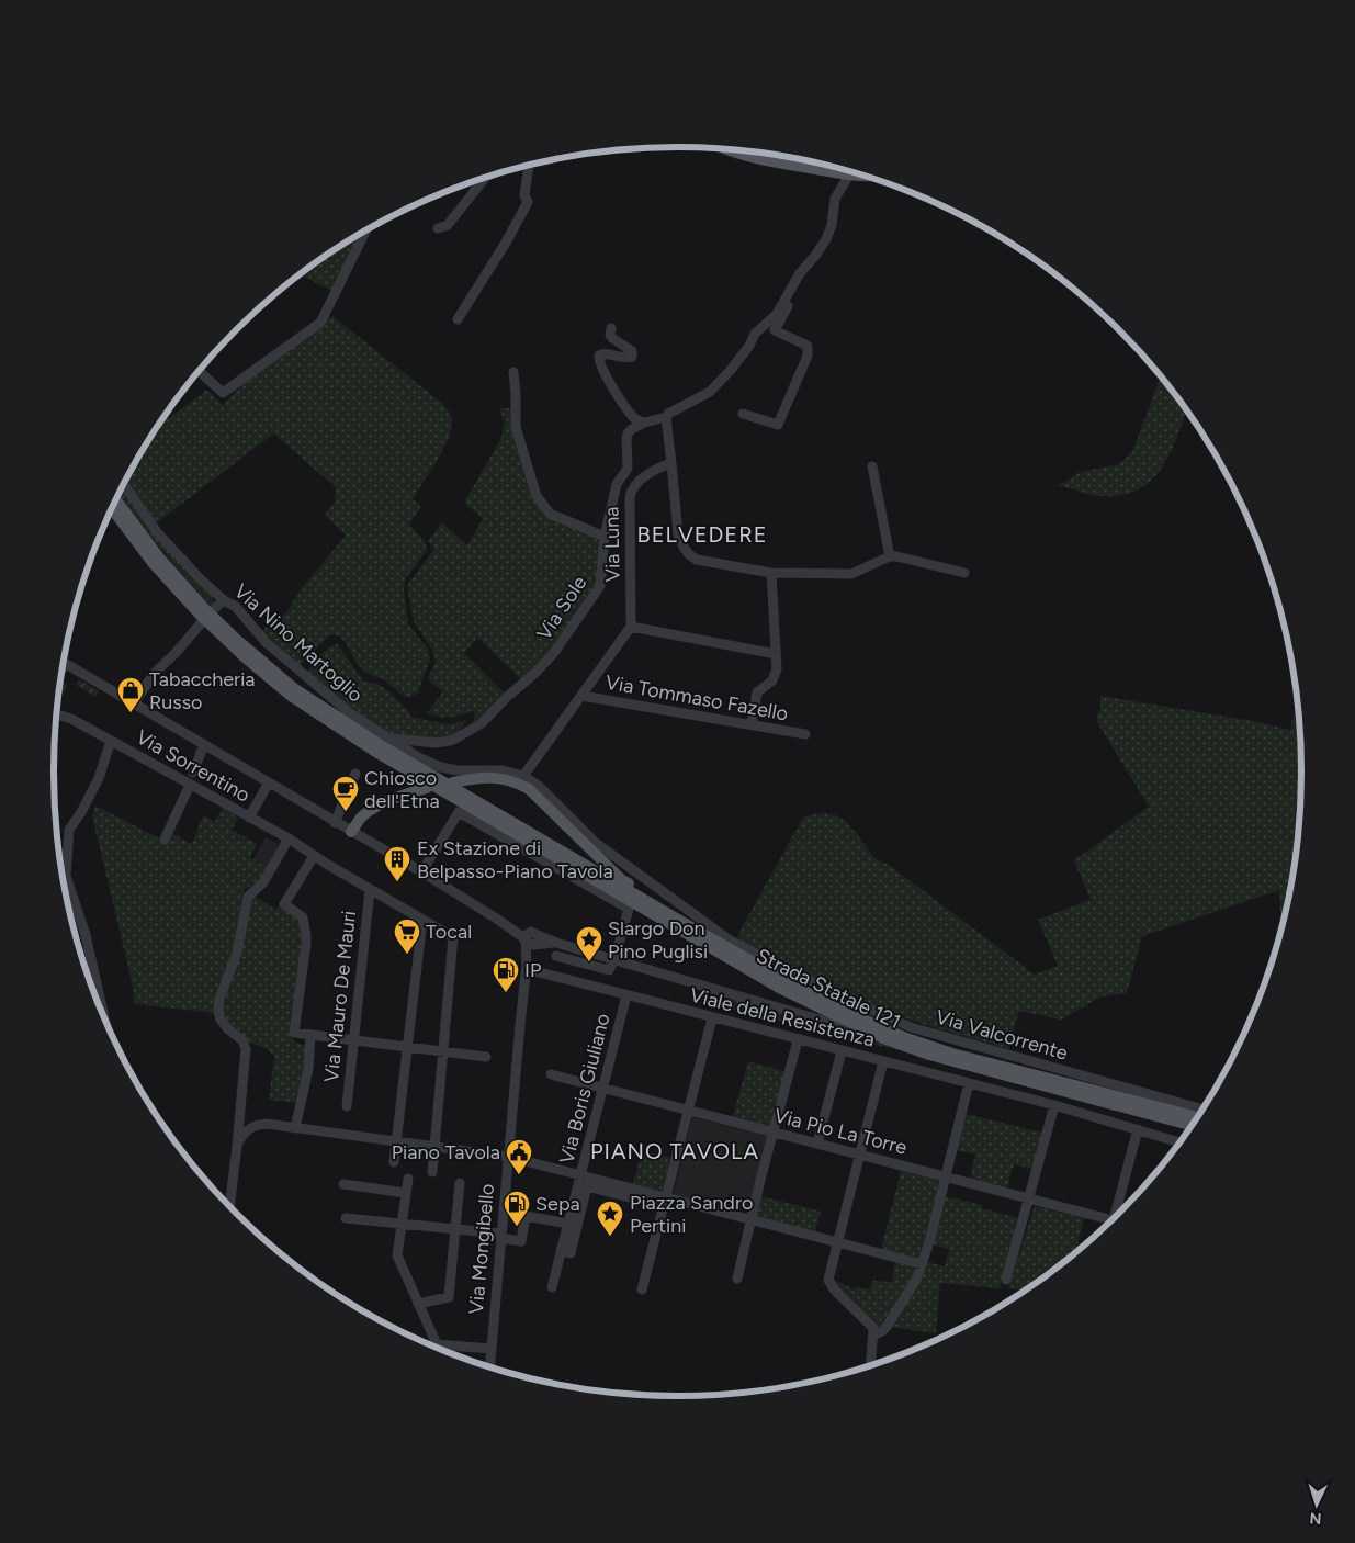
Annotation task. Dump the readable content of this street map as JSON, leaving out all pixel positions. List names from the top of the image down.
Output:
{
  "streets": {
    "main road": ["Strada Statale 121"],
    "street": [
      "Via Luna",
      "Via Sole",
      "Via Nino Martoglio",
      "Via Tommaso Fazello",
      "Via Sorrentino",
      "Via Mauro De Mauri",
      "Viale della Resistenza",
      "Via Valcorrente",
      "Via Boris Giuliano",
      "Via Pio La Torre",
      "Via Mongibello"
    ]
  },
  "crossings": [
    ["Via Sole", "Via Nino Martoglio"],
    ["Via Nino Martoglio", "Via Valcorrente"],
    ["Viale della Resistenza", "Via Boris Giuliano"],
    ["Viale della Resistenza", "Via Mongibello"],
    ["Via Boris Giuliano", "Via Pio La Torre"]
  ],
  "districts": ["BELVEDERE", "PIANO TAVOLA"],
  "places": {
    "shop": ["Tabaccheria Russo"],
    "cafe": ["Chiosco dell'Etna"],
    "building": ["Ex Stazione di Belpasso-Piano Tavola"],
    "supermarket": ["Tocal"],
    "place": ["Slargo Don Pino Puglisi", "Piazza Sandro Pertini"],
    "fuel station": ["IP", "Sepa"],
    "public building": ["Piano Tavola"]
  },
  "north": "bottom"
}
